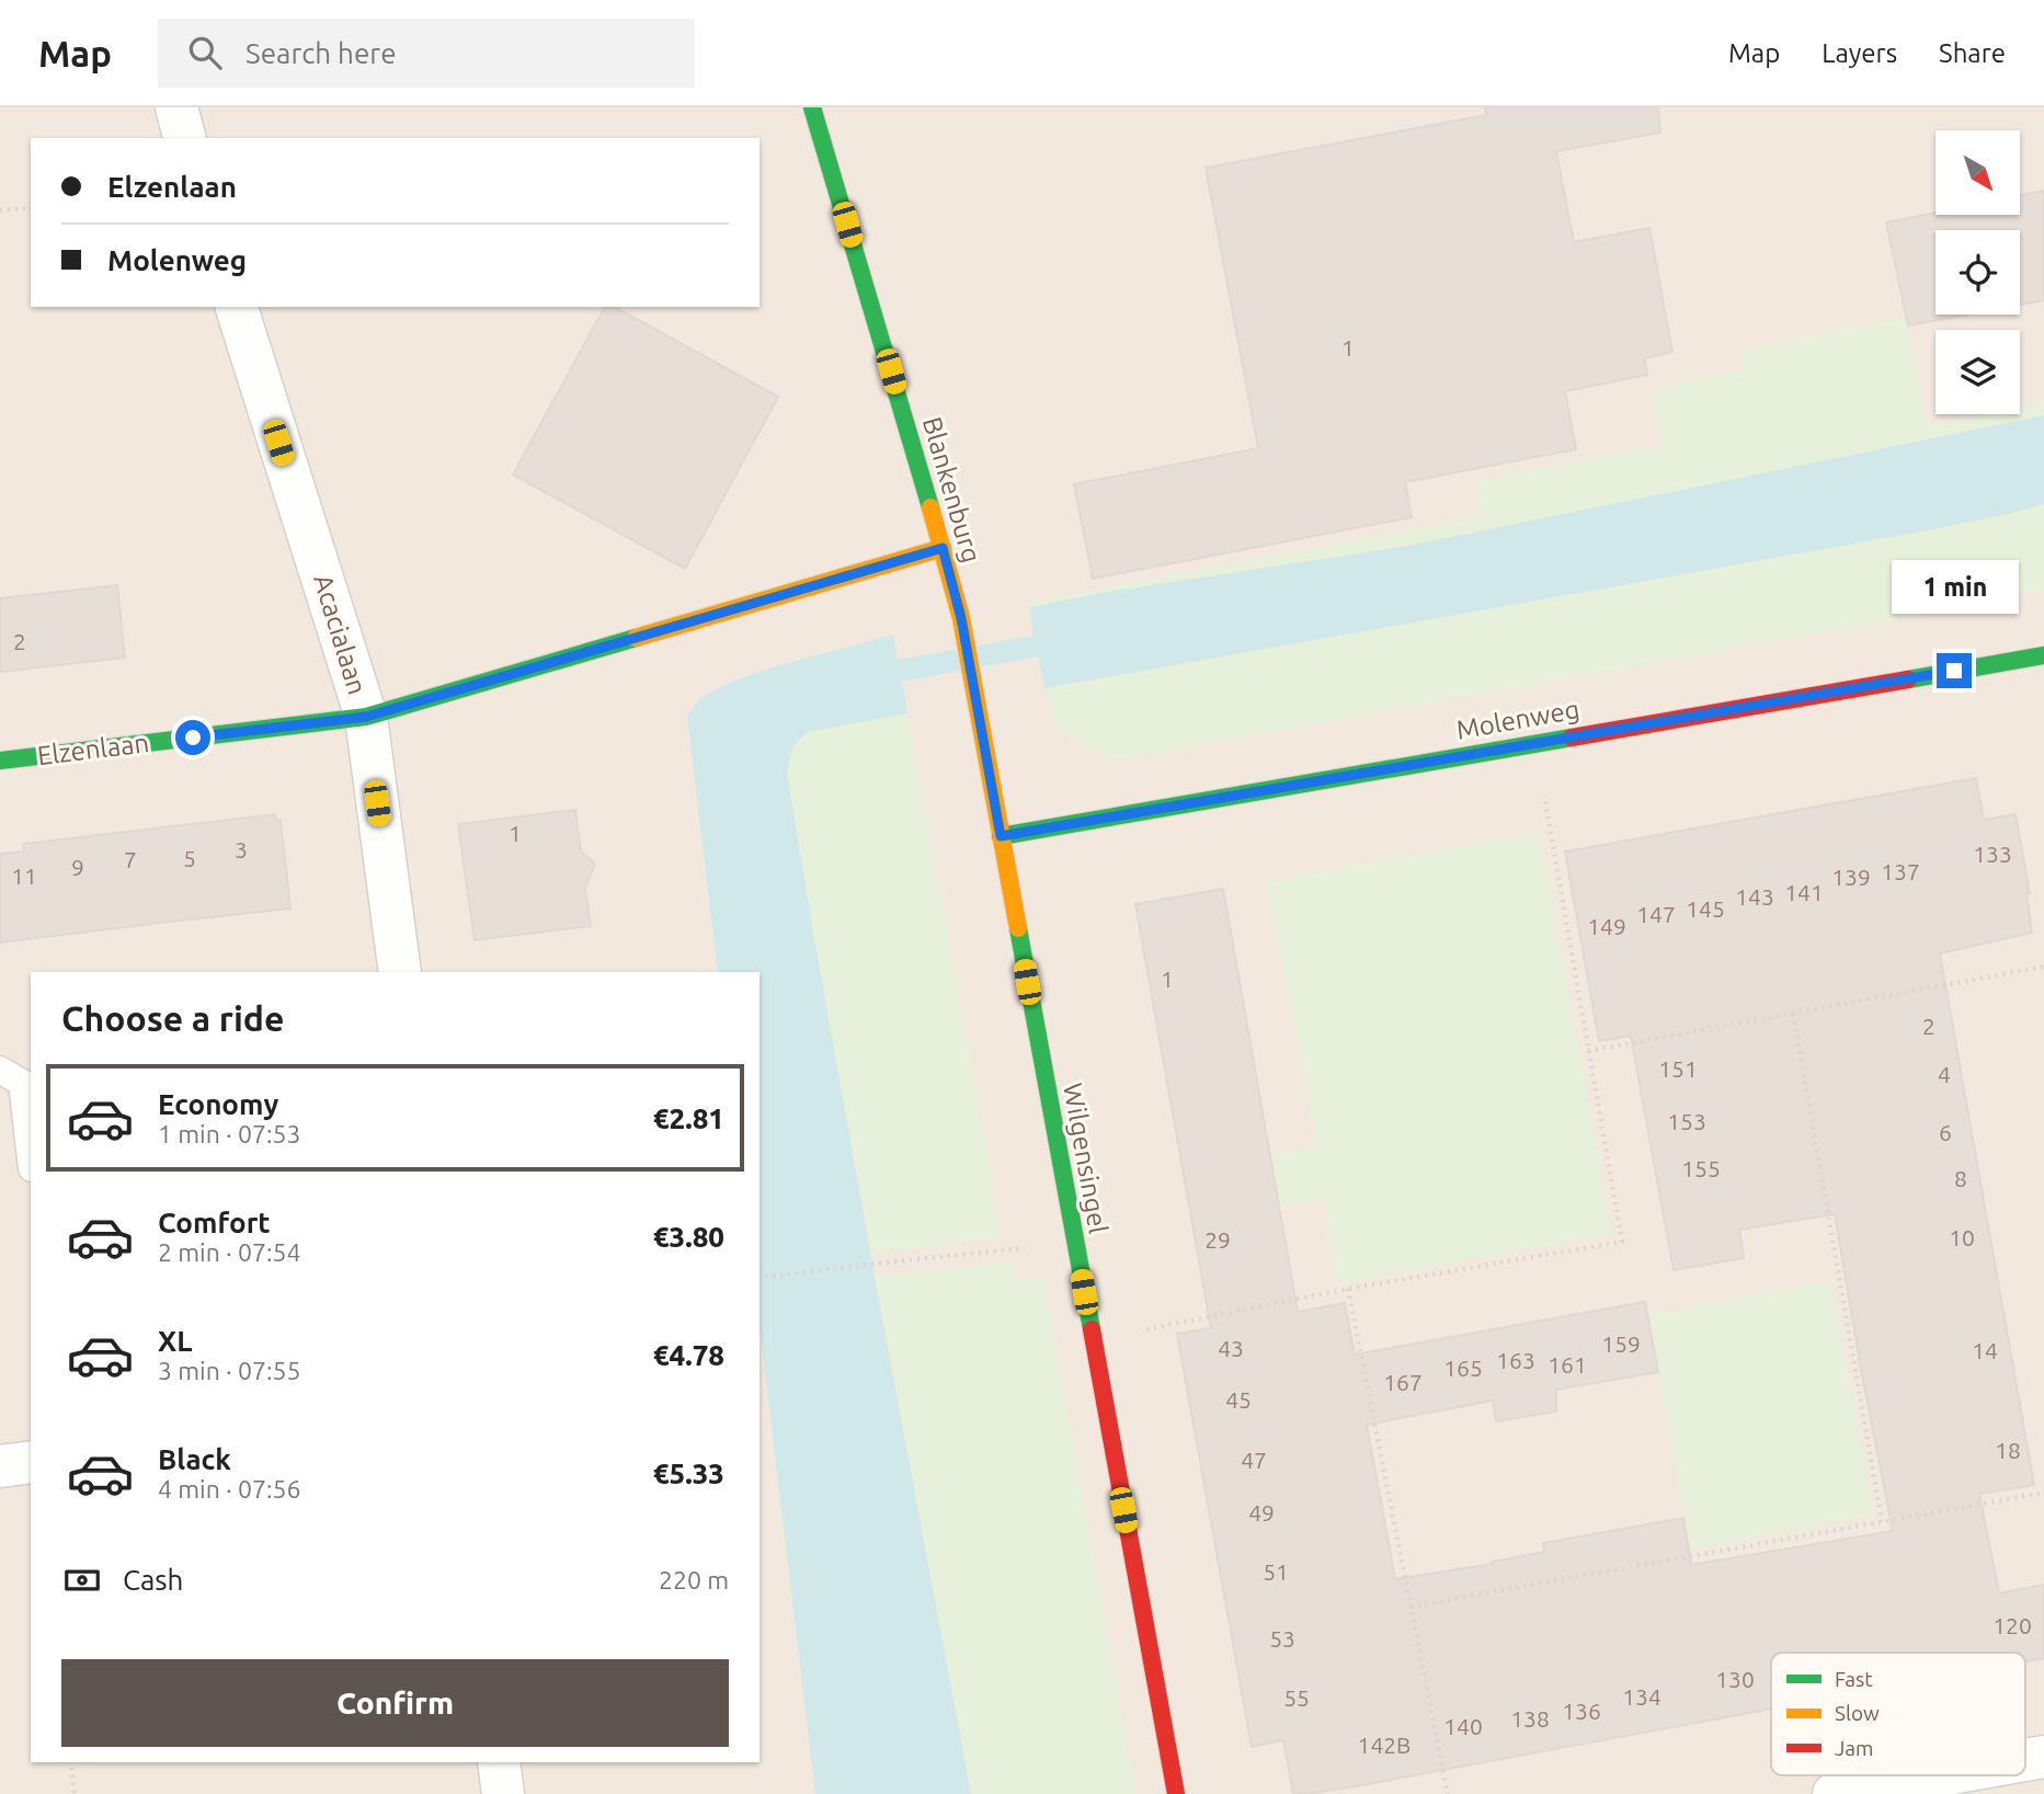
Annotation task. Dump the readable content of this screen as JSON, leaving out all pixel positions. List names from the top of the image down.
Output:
{
  "streets": {
    "street": [
      "Blankenburg",
      "Acacialaan",
      "Molenweg",
      "Elzenlaan",
      "Wilgensingel"
    ]
  },
  "crossings": [
    ["Blankenburg", "Elzenlaan"],
    ["Blankenburg", "Wilgensingel"],
    ["Acacialaan", "Elzenlaan"],
    ["Molenweg", "Wilgensingel"]
  ],
  "house_numbers": [
    "1",
    "2",
    "1",
    "3",
    "133",
    "5",
    "7",
    "9",
    "137",
    "11",
    "139",
    "141",
    "143",
    "145",
    "147",
    "149",
    "1",
    "2",
    "151",
    "4",
    "153",
    "6",
    "155",
    "8",
    "10",
    "29",
    "159",
    "43",
    "14",
    "163",
    "161",
    "165",
    "167",
    "45",
    "18",
    "47",
    "49",
    "51",
    "120",
    "53",
    "130",
    "134",
    "55",
    "136",
    "138",
    "140",
    "142B"
  ],
  "legend": ["Fast", "Slow", "Jam"],
  "north": "bottom right",
  "page": {
    "header": "Map",
    "search": "Search here",
    "nav": ["Map", "Layers", "Share"],
    "banner": ["Elzenlaan", "Molenweg"],
    "bubble": "1 min",
    "heading": "Choose a ride",
    "list": [
      {
        "name": "Economy",
        "note": "1 min · 07:53",
        "value": "€2.81"
      },
      {
        "name": "Comfort",
        "note": "2 min · 07:54",
        "value": "€3.80"
      },
      {
        "name": "XL",
        "note": "3 min · 07:55",
        "value": "€4.78"
      },
      {
        "name": "Black",
        "note": "4 min · 07:56",
        "value": "€5.33"
      }
    ],
    "pay": ["Cash", "220 m"],
    "buttons": "Confirm"
  }
}
